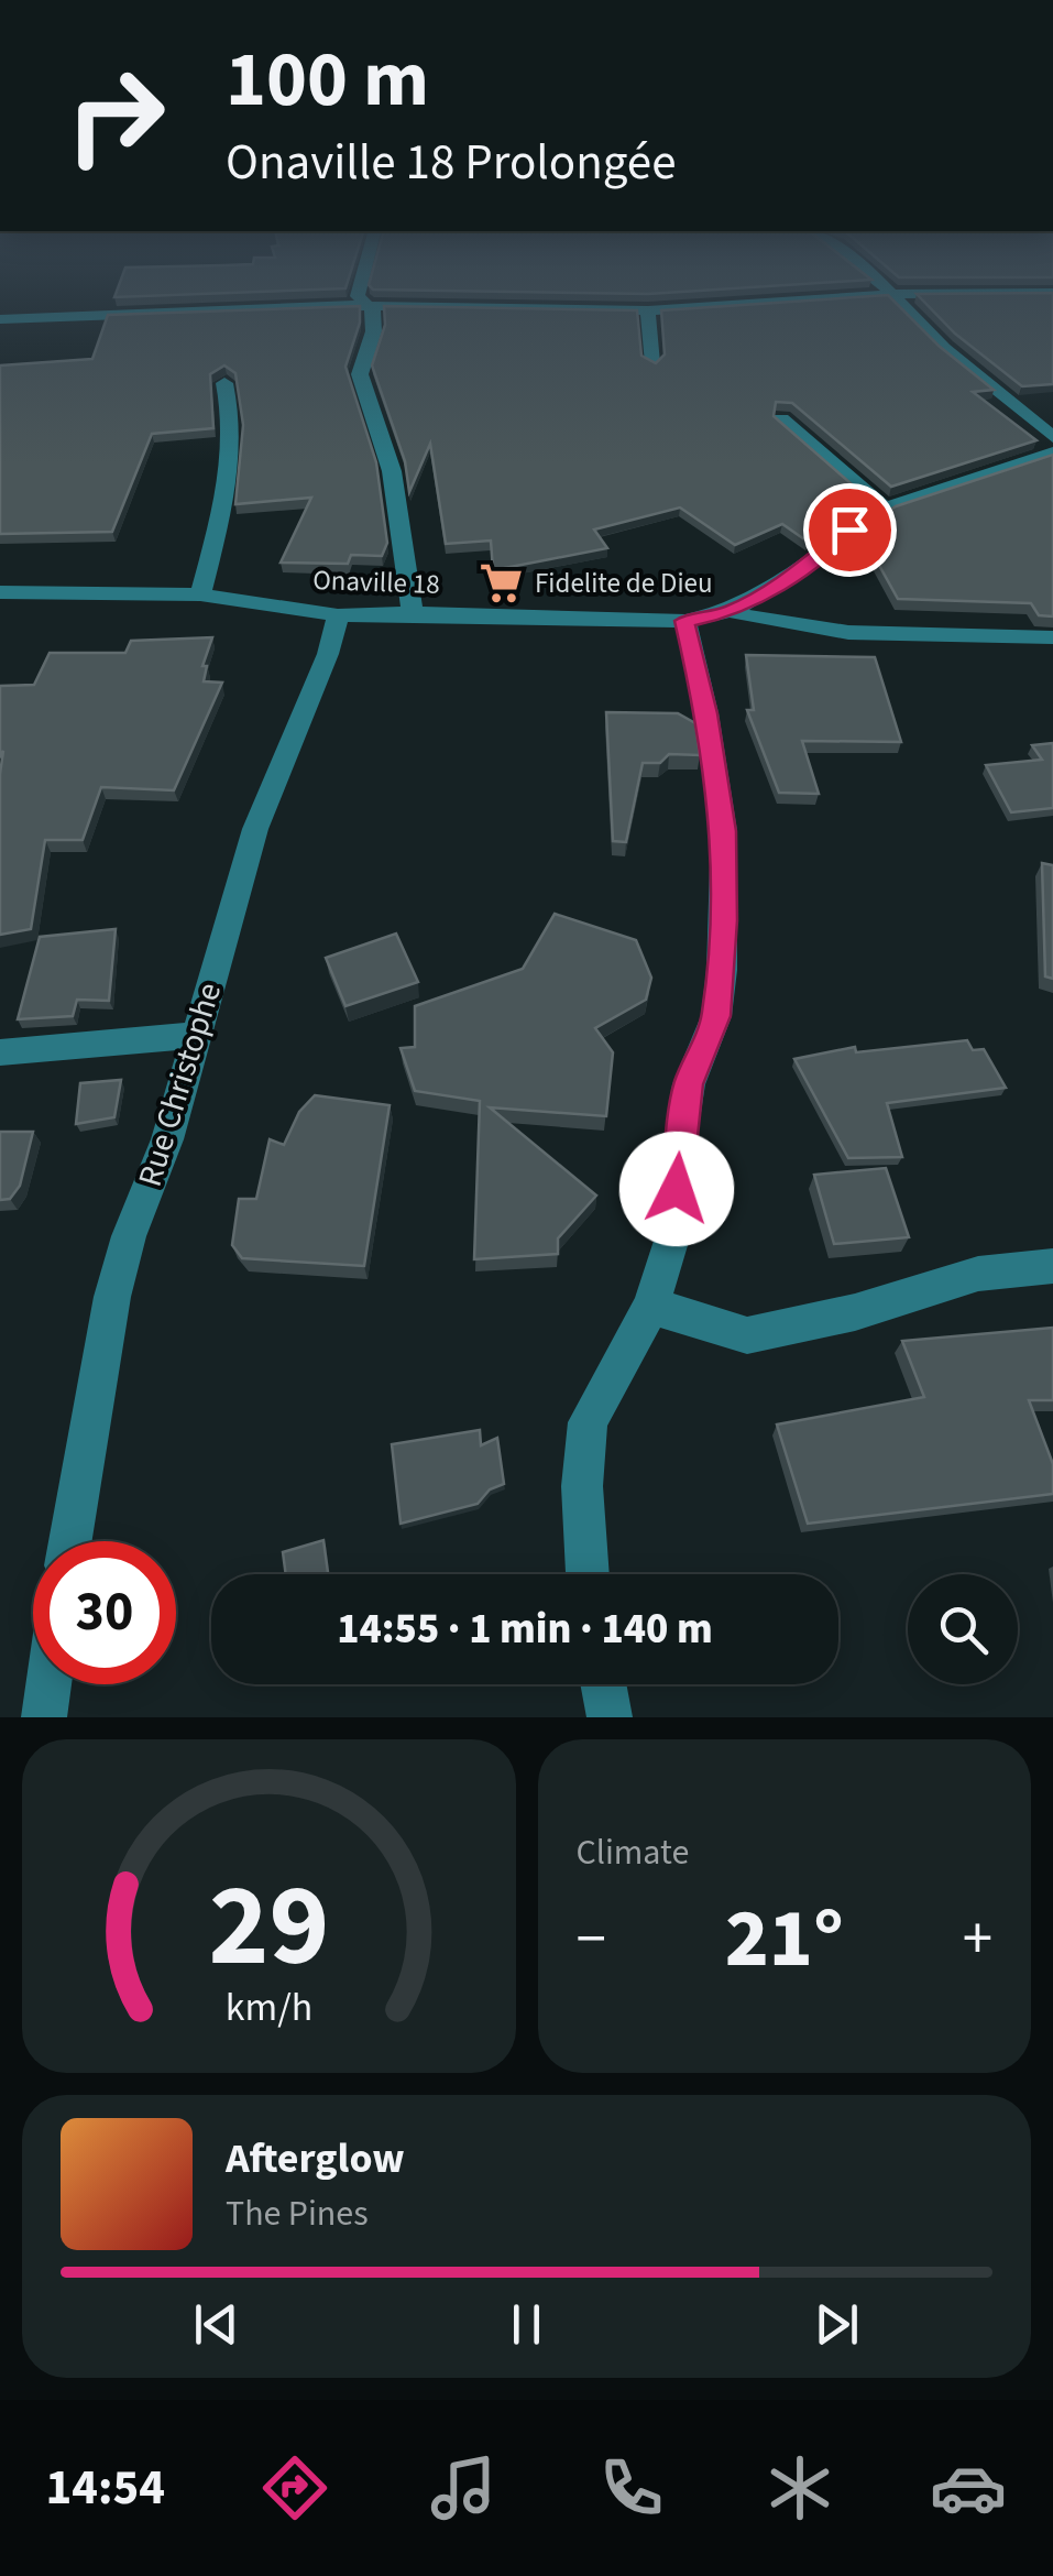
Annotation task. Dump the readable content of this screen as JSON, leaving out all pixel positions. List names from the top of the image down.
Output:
{
  "streets": {
    "street": ["Onaville 18", "Rue Christophe"]
  },
  "crossings": [
    ["Onaville 18", "Rue Christophe"]
  ],
  "places": {
    "supermarket": ["Fidelite de Dieu"]
  },
  "page": {
    "turn": ["100 m", "Onaville 18 Prolongée"],
    "limit": "30",
    "trip": "14:55 · 1 min · 140 m",
    "tile": "Climate",
    "heat": ["−", "21°", "+"],
    "song": ["Afterglow", "The Pines"],
    "tabs": "14:54",
    "gauge": ["29", "km/h"]
  }
}
